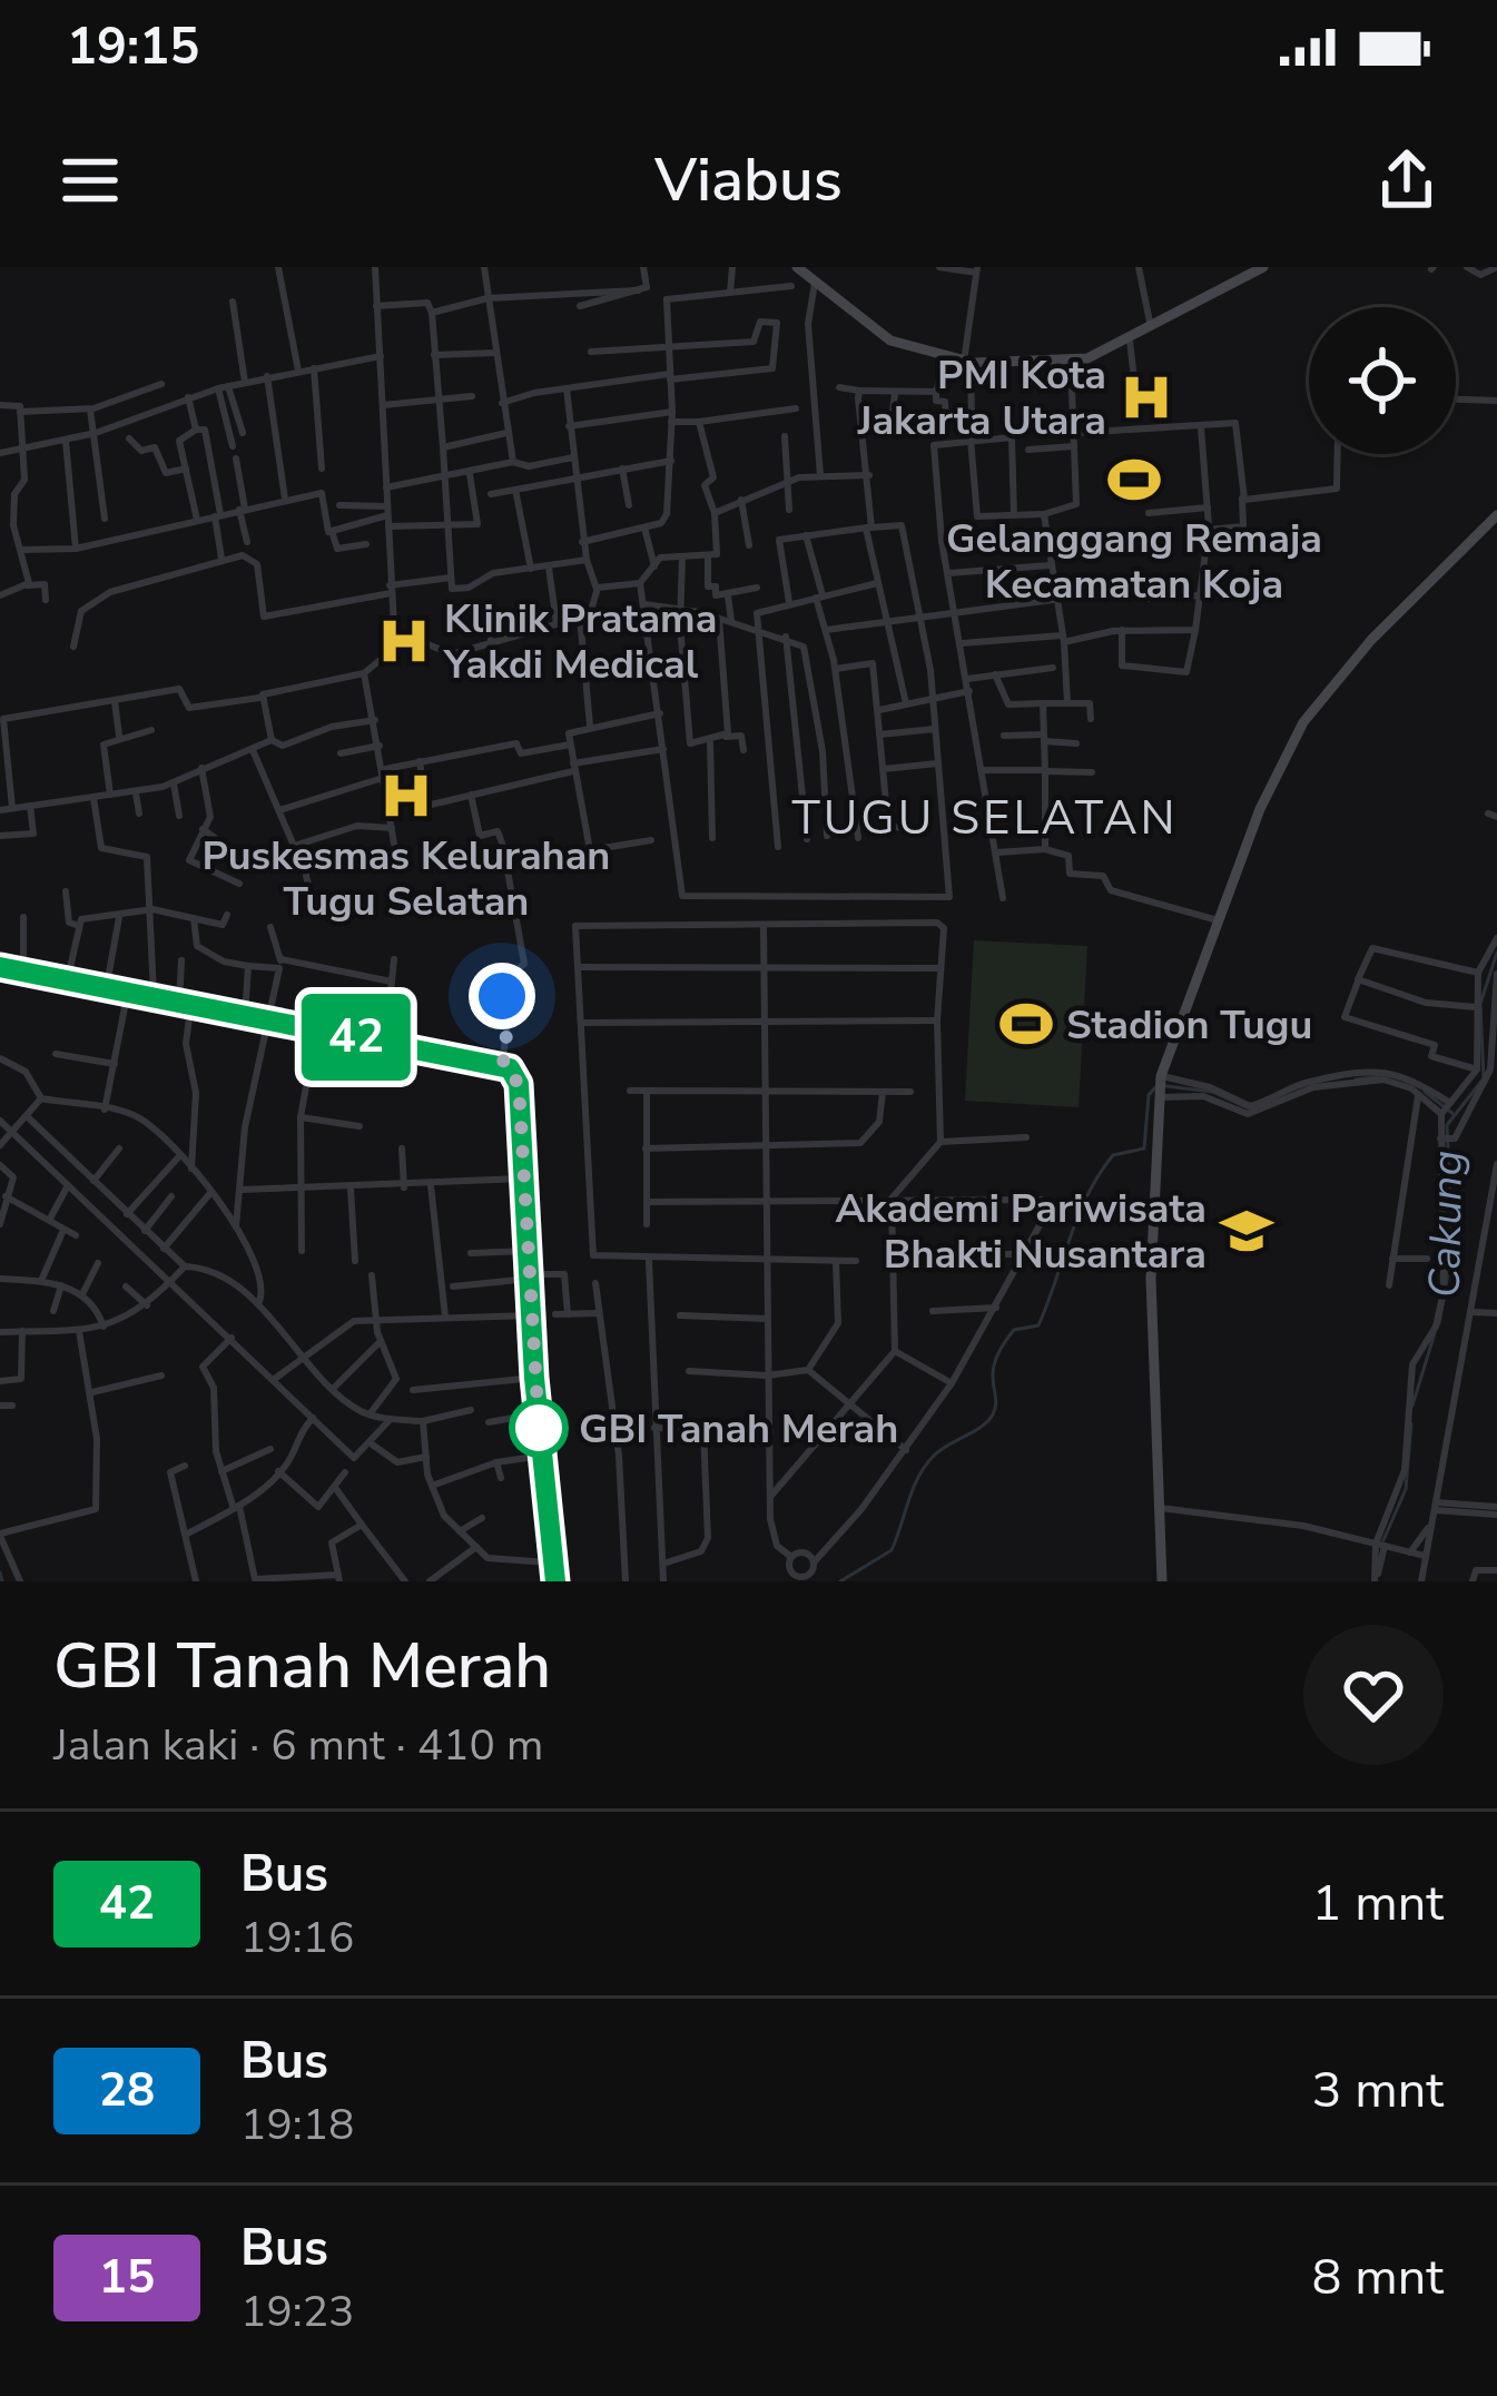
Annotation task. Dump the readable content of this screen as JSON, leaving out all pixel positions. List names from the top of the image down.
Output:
{
  "districts": ["TUGU SELATAN"],
  "water": ["Cakung"],
  "places": {
    "hospital": ["PMI Kota Jakarta Utara", "Klinik Pratama Yakdi Medical", "Puskesmas Kelurahan Tugu Selatan"],
    "sports": ["Gelanggang Remaja Kecamatan Koja", "Stadion Tugu"],
    "school or university": ["Akademi Pariwisata Bhakti Nusantara"],
    "other": ["GBI Tanah Merah"]
  },
  "lines": ["bus line 42"],
  "page": {
    "status": "19:15",
    "header": "Viabus",
    "on_map": "42",
    "heading": ["GBI Tanah Merah", "Jalan kaki · 6 mnt · 410 m"],
    "list": [
      {
        "mark": "42",
        "name": "Bus",
        "note": "19:16",
        "value": "1 mnt"
      },
      {
        "mark": "28",
        "name": "Bus",
        "note": "19:18",
        "value": "3 mnt"
      },
      {
        "mark": "15",
        "name": "Bus",
        "note": "19:23",
        "value": "8 mnt"
      }
    ]
  }
}
